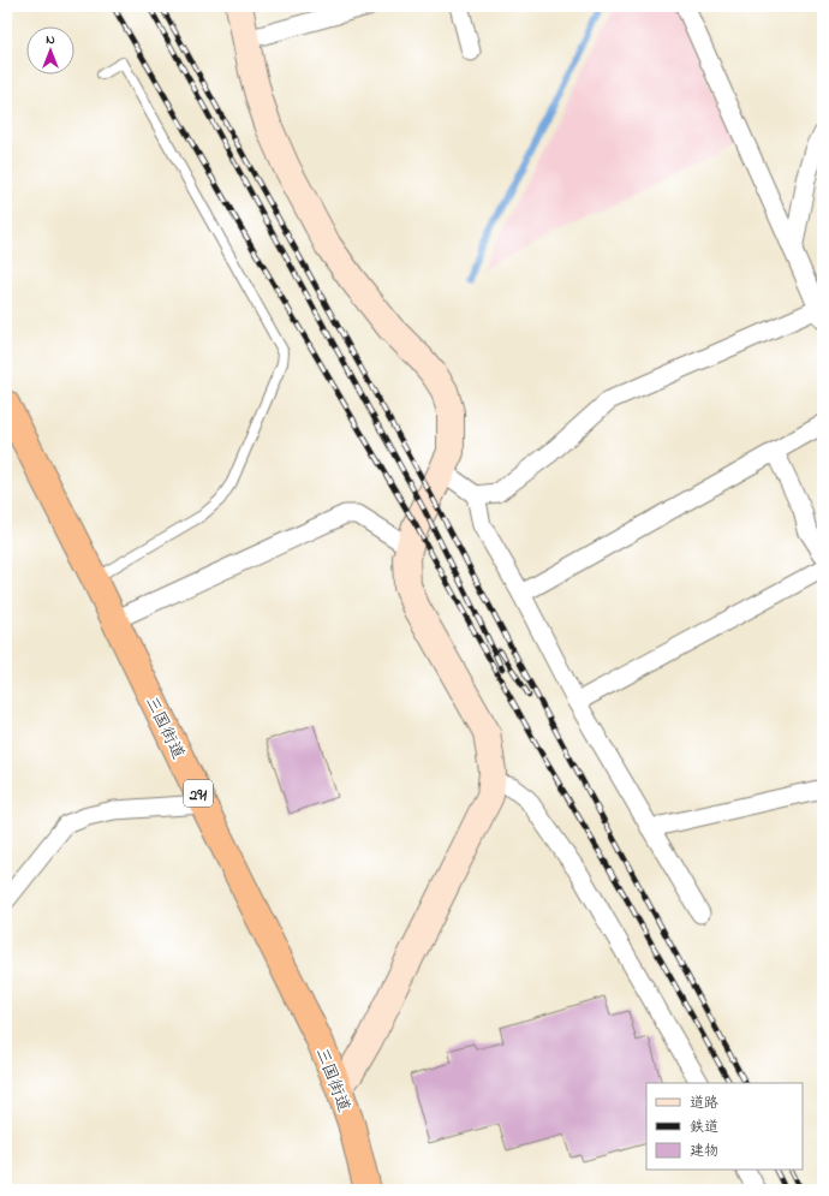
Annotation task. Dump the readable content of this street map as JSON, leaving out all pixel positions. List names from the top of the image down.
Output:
{
  "streets": {
    "highway": ["三国街道", "291"]
  },
  "legend": ["道路", "鉄道", "建物"],
  "north": "top"
}
